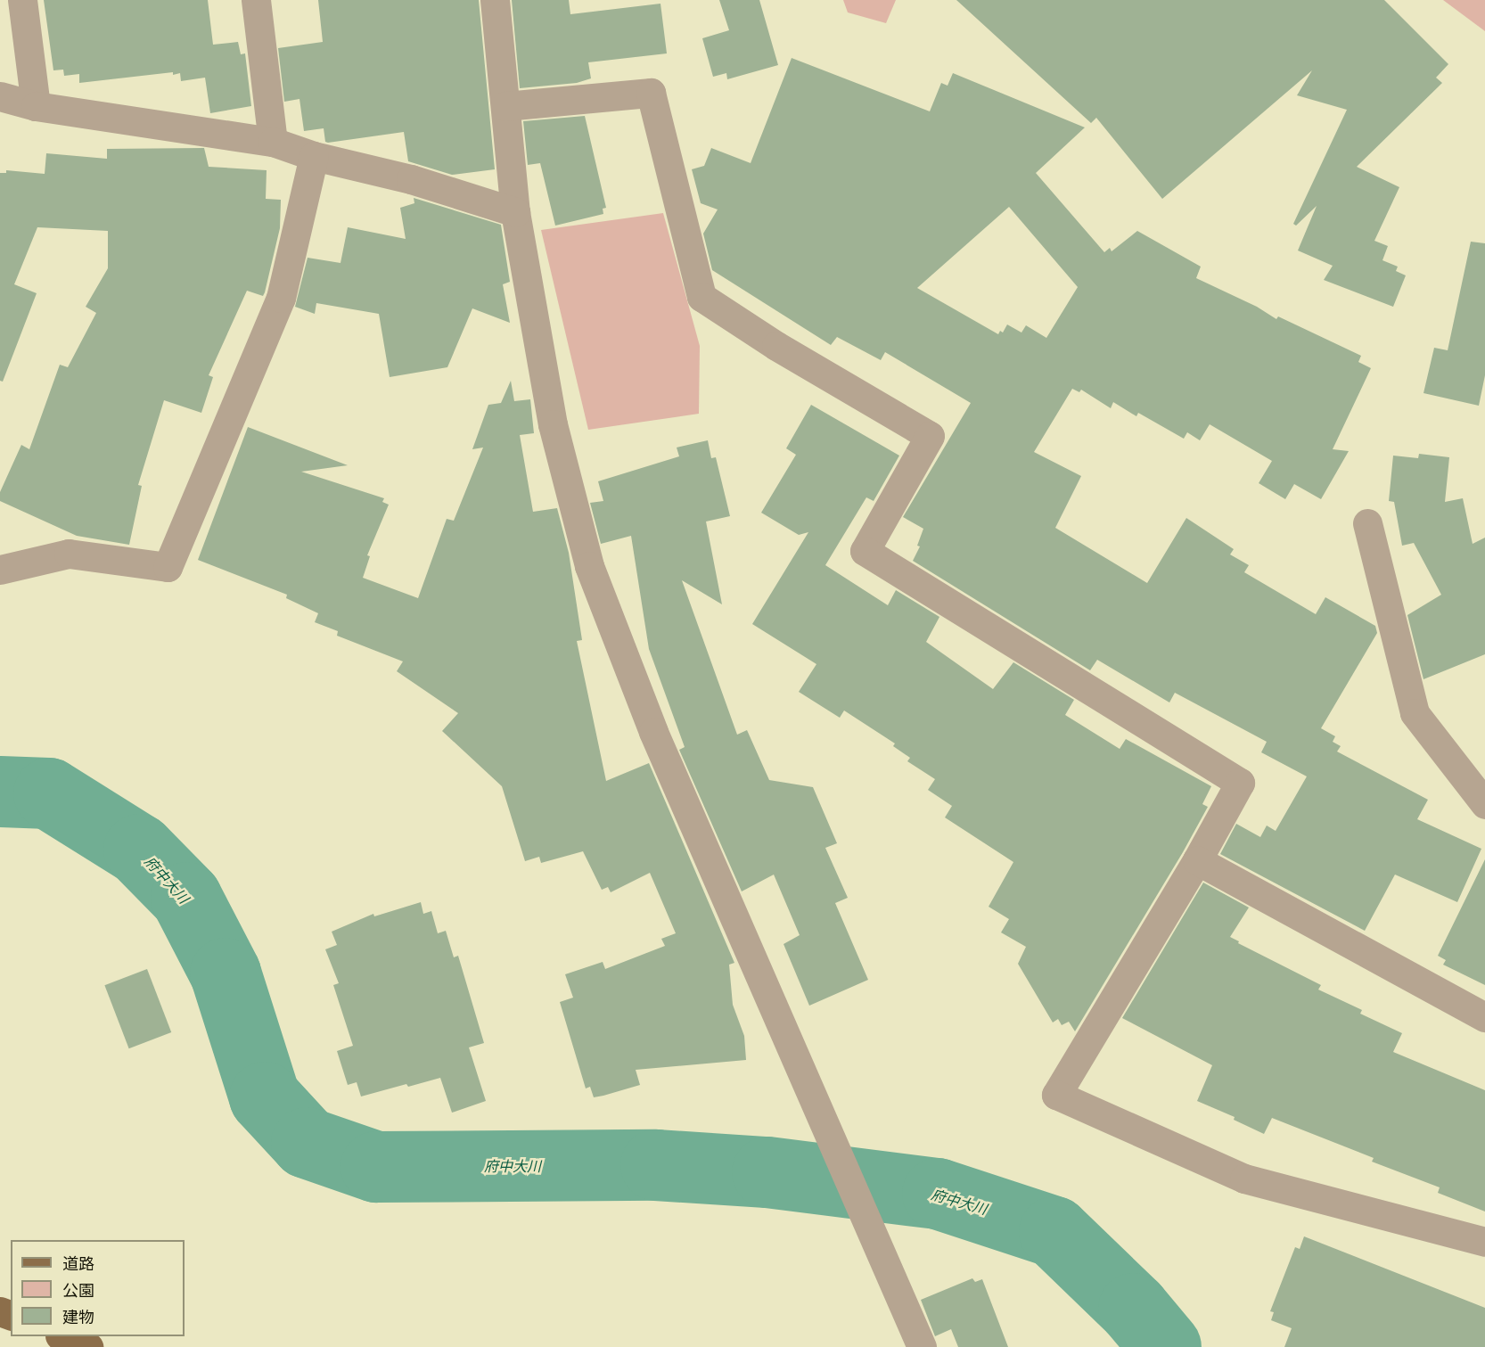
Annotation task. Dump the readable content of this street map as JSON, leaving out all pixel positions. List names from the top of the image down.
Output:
{
  "water": ["府中大川"],
  "legend": ["道路", "公園", "建物"]
}
